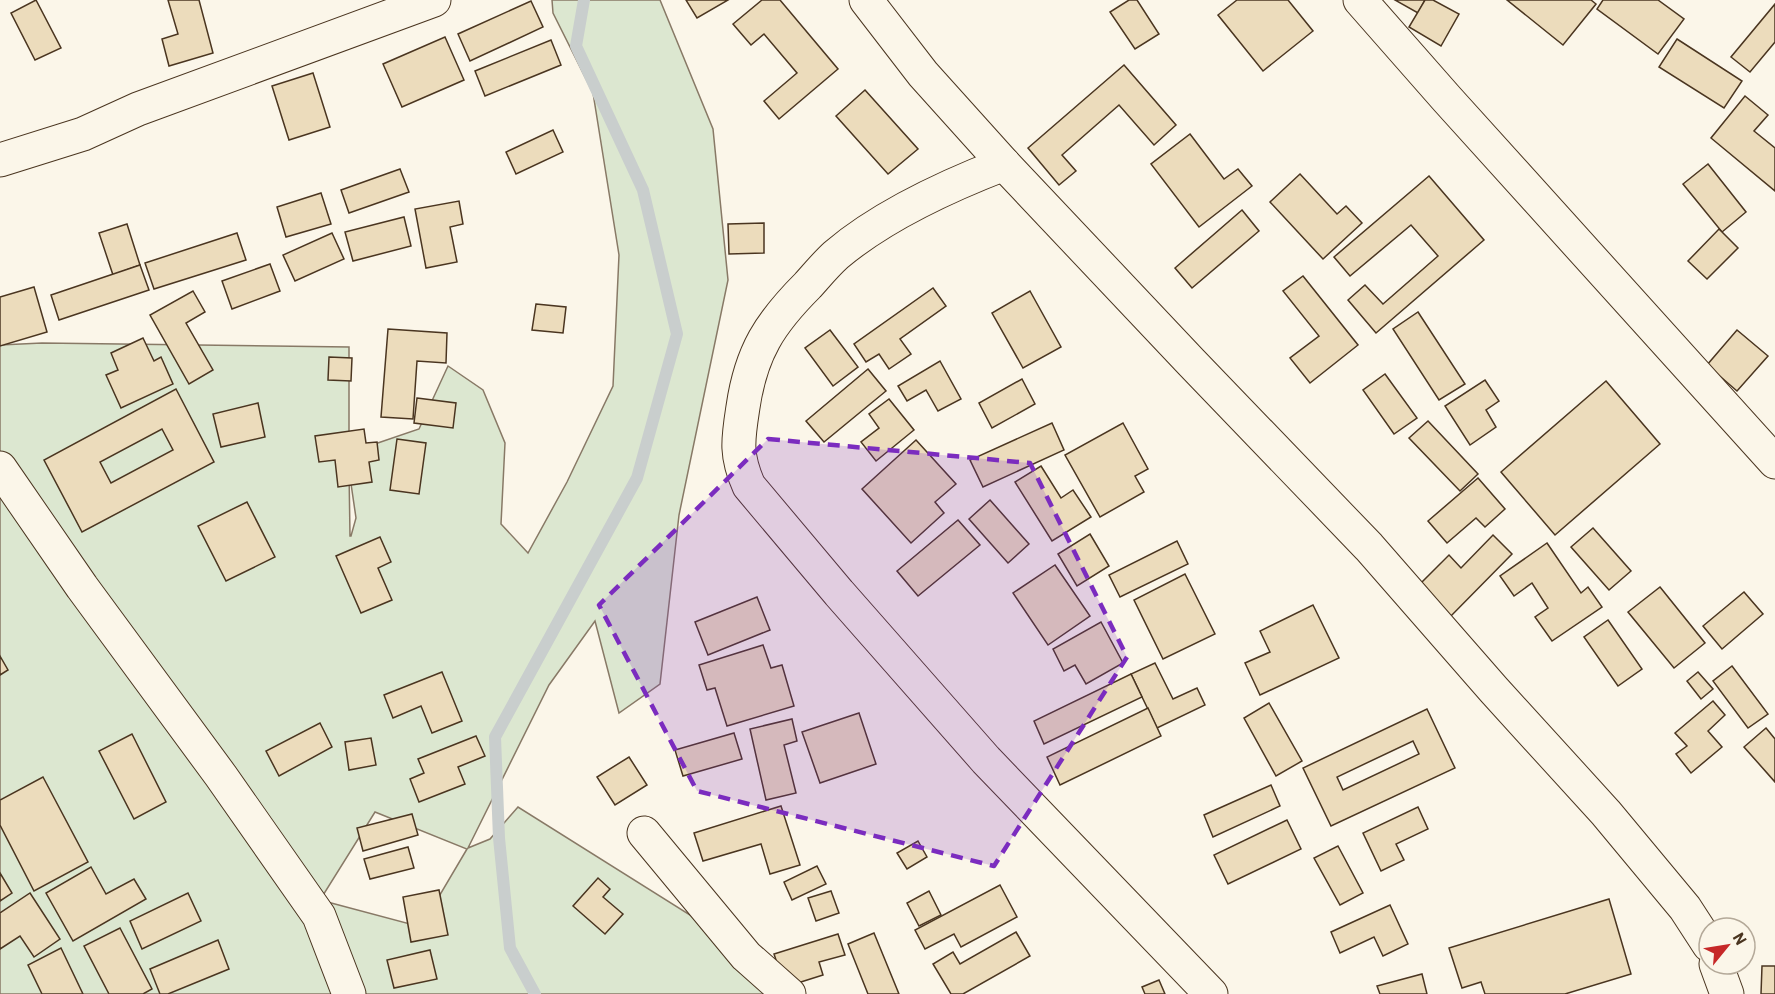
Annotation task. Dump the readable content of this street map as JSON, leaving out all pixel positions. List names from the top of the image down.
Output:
{
  "north": "top right"
}
